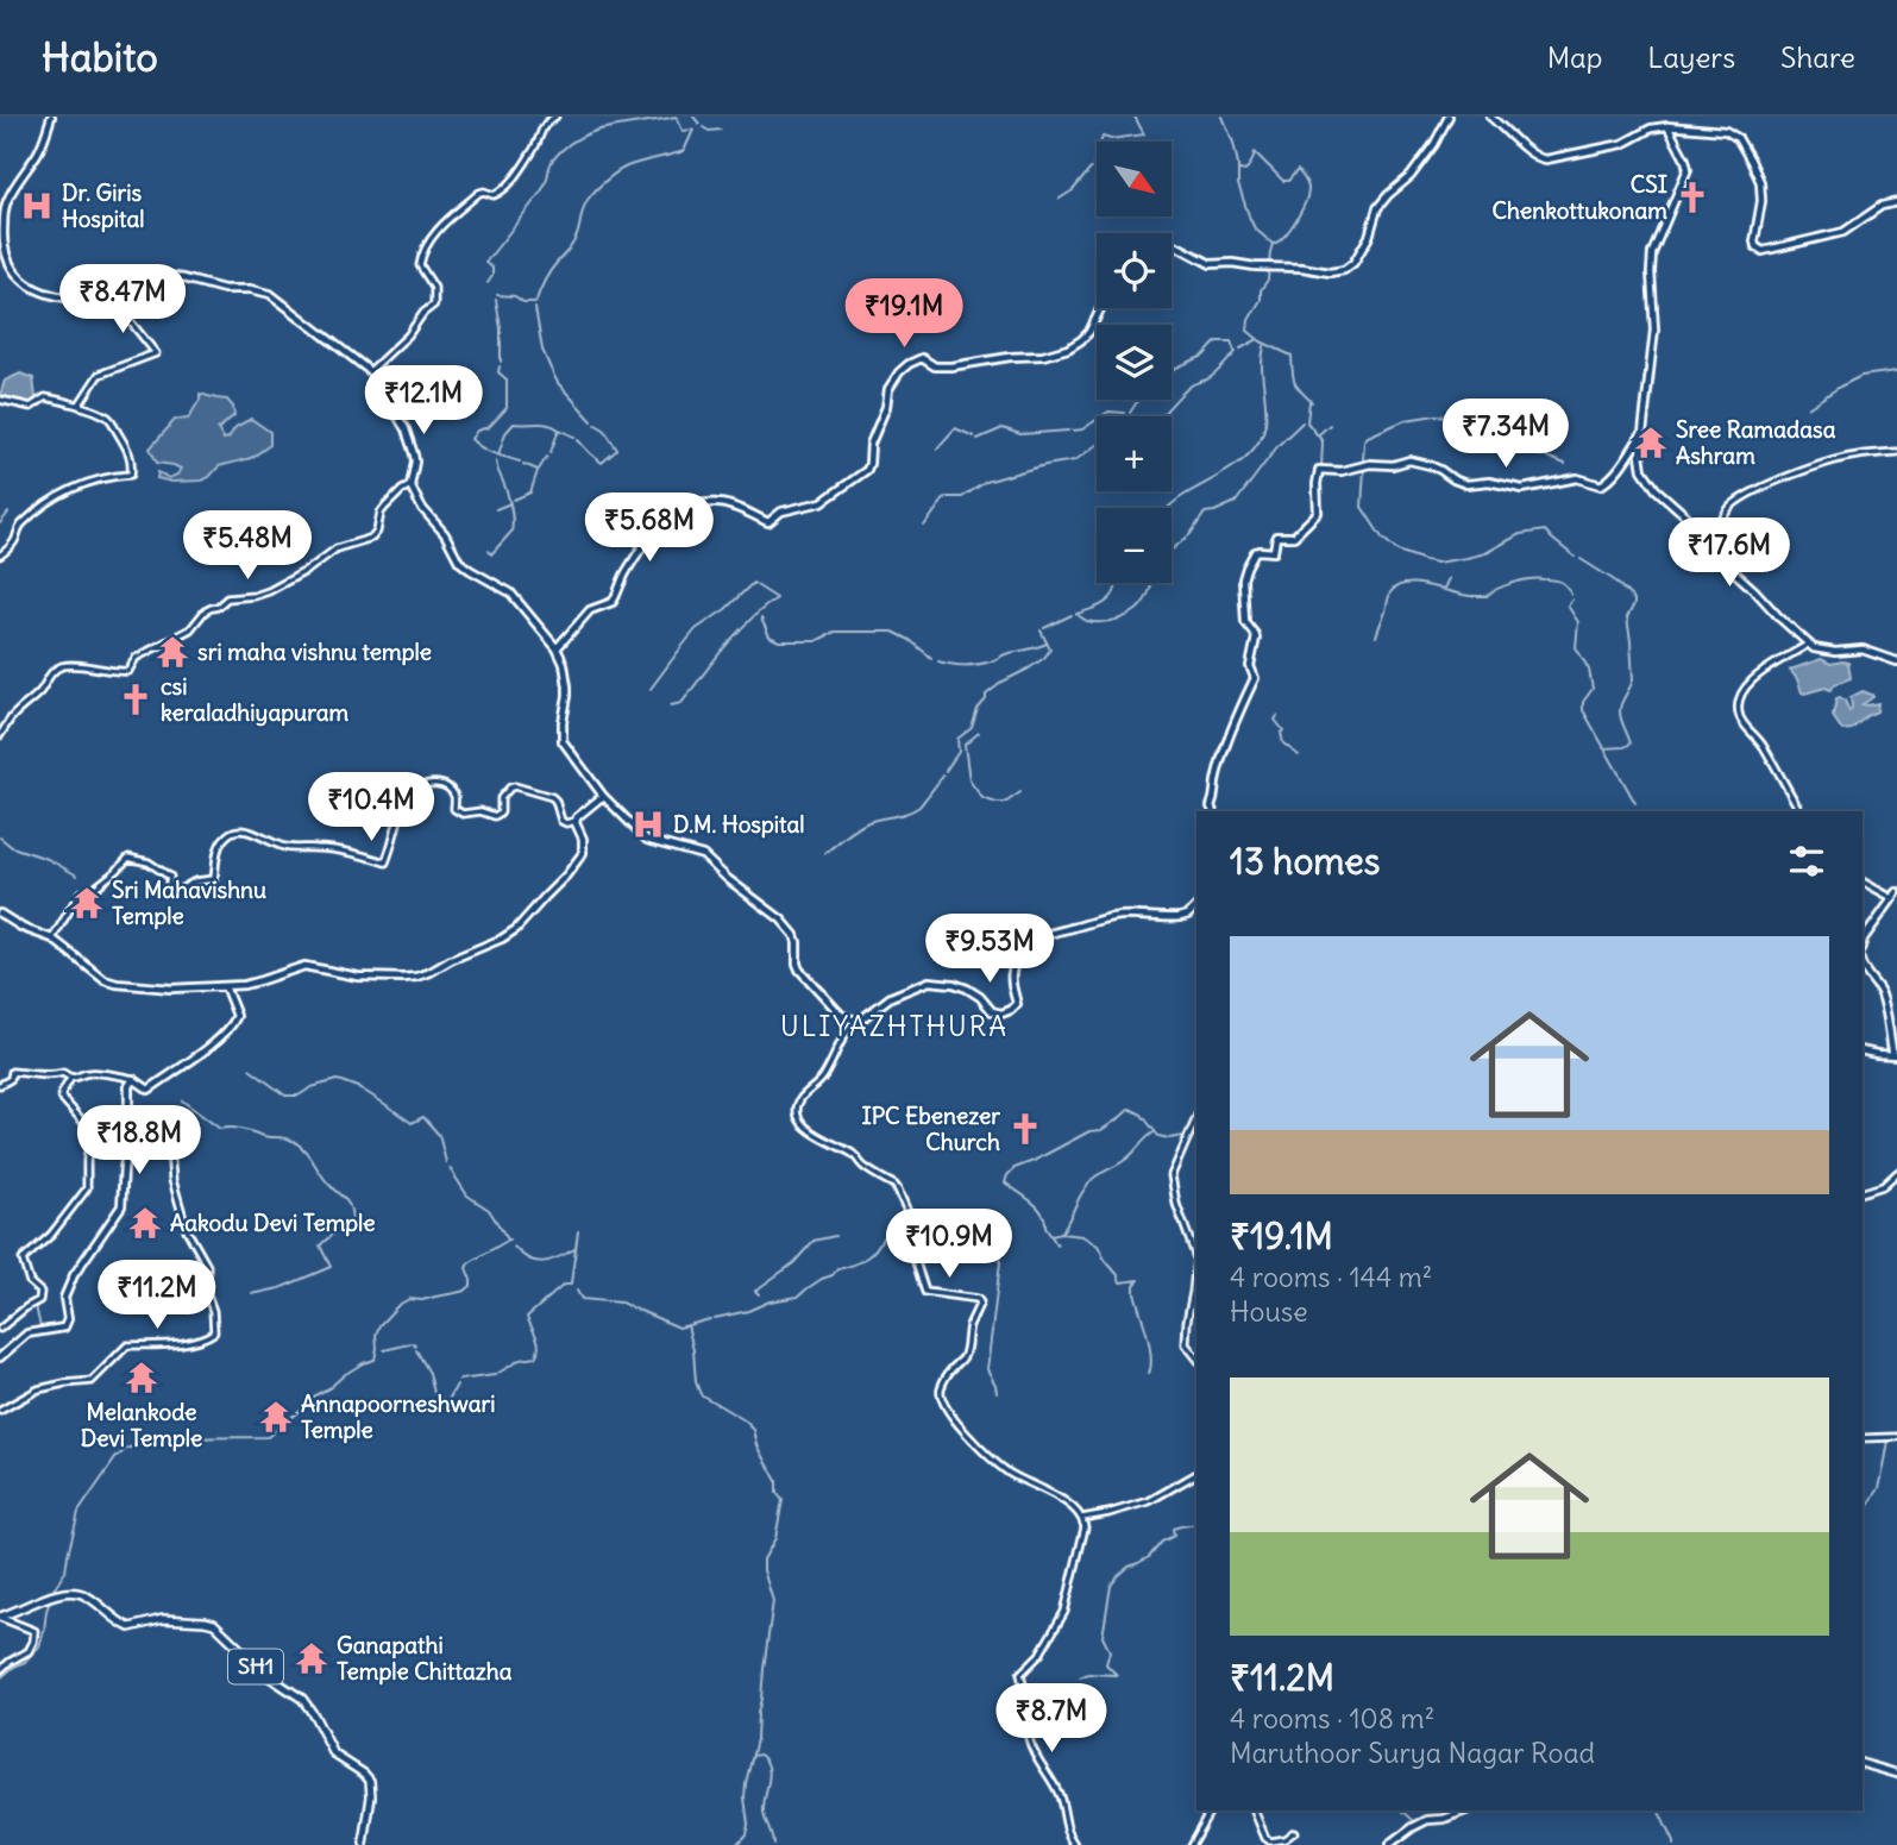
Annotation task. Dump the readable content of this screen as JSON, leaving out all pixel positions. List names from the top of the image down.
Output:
{
  "streets": {
    "main road": ["SH1"]
  },
  "districts": ["ULIYAZHTHURA"],
  "places": {
    "church": ["CSI Chenkottukonam", "csi keraladhiyapuram", "IPC Ebenezer Church"],
    "hospital": ["Dr. Giris Hospital", "D.M. Hospital"],
    "temple": [
      "Sree Ramadasa Ashram",
      "sri maha vishnu temple",
      "Sri Mahavishnu Temple",
      "Aakodu Devi Temple",
      "Melankode Devi Temple",
      "Annapoorneshwari Temple",
      "Ganapathi Temple Chittazha"
    ]
  },
  "north": "bottom right",
  "page": {
    "header": "Habito",
    "nav": ["Map", "Layers", "Share"],
    "map_buttons": ["+", "−"],
    "price": [
      "₹8.47M",
      "₹19.1M",
      "₹12.1M",
      "₹7.34M",
      "₹5.68M",
      "₹5.48M",
      "₹17.6M",
      "₹10.4M",
      "₹9.53M",
      "₹18.8M",
      "₹10.9M",
      "₹11.2M",
      "₹8.7M"
    ],
    "heading": "13 homes",
    "list": [
      {
        "name": "₹19.1M",
        "note": "4 rooms · 144 m² · House"
      },
      {
        "name": "₹11.2M",
        "note": "4 rooms · 108 m² · Maruthoor Surya Nagar Road"
      }
    ]
  }
}
